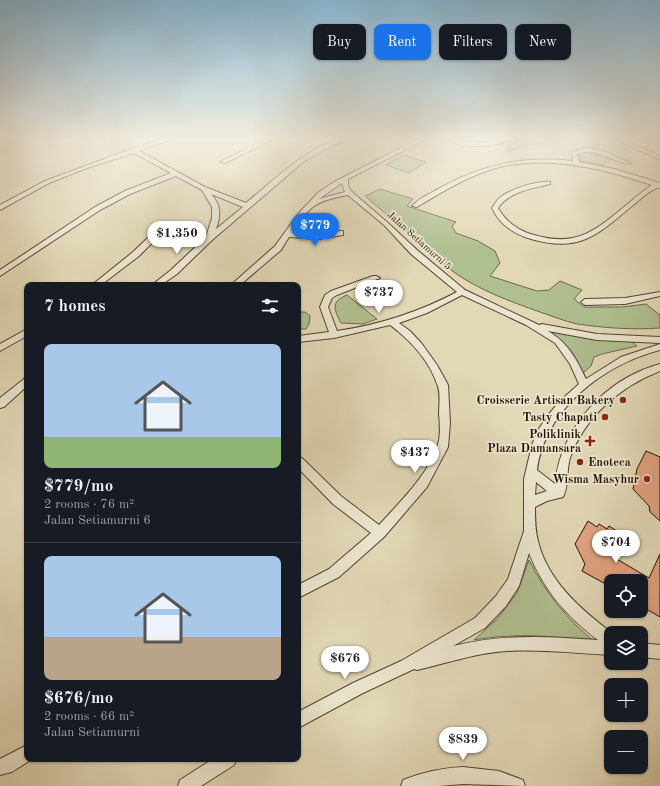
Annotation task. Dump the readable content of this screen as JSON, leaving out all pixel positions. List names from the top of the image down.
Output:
{
  "streets": {
    "street": ["Jalan Setiamurni 5"]
  },
  "places": {
    "other": [
      "Croisserie Artisan Bakery",
      "Tasty Chapati",
      "Enoteca",
      "Wisma Masyhur"
    ],
    "health": ["Poliklinik Plaza Damansara"]
  },
  "page": {
    "chip": [
      "Buy",
      "Rent",
      "Filters",
      "New"
    ],
    "price": [
      "$779",
      "$1,350",
      "$737",
      "$437",
      "$704",
      "$676",
      "$839"
    ],
    "heading": "7 homes",
    "list": [
      {
        "name": "$779/mo",
        "note": "2 rooms · 76 m² · Jalan Setiamurni 6"
      },
      {
        "name": "$676/mo",
        "note": "2 rooms · 66 m² · Jalan Setiamurni"
      }
    ],
    "map_buttons": ["+", "−"]
  }
}
